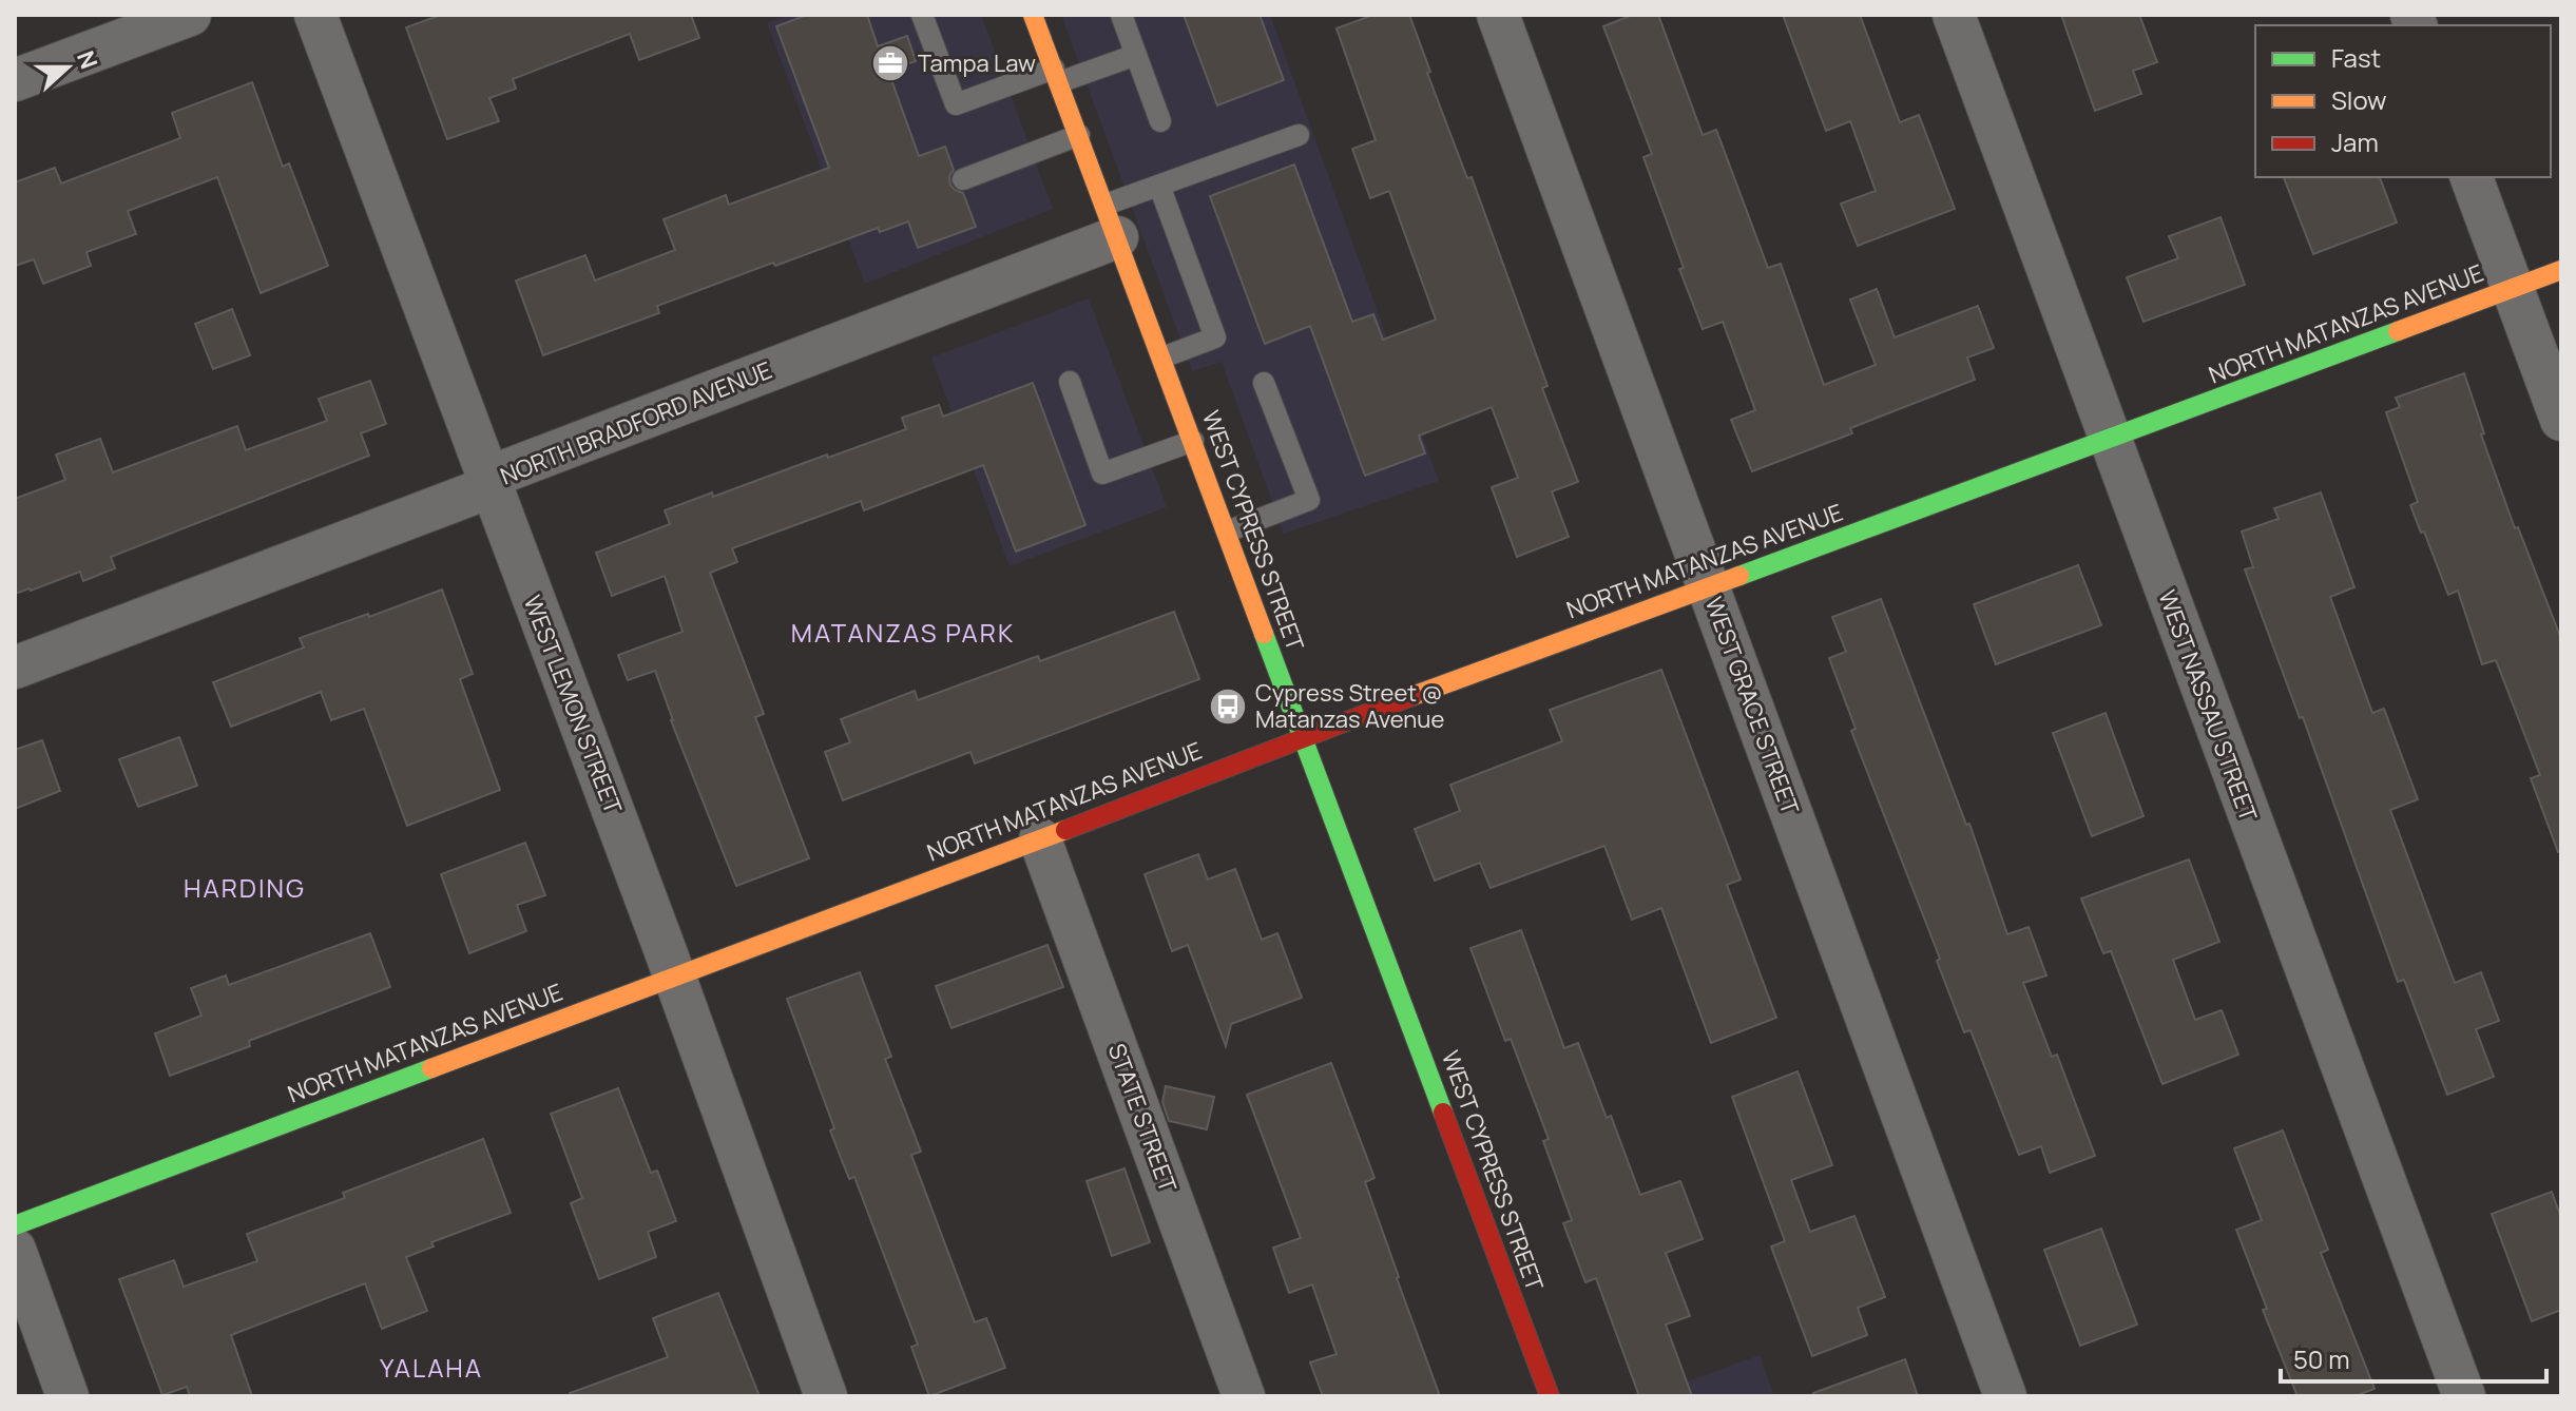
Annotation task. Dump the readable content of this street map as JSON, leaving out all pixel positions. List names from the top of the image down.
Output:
{
  "streets": {
    "street": [
      "NORTH MATANZAS AVENUE",
      "NORTH BRADFORD AVENUE",
      "WEST CYPRESS STREET",
      "WEST LEMON STREET",
      "WEST GRACE STREET",
      "WEST NASSAU STREET",
      "STATE STREET"
    ]
  },
  "crossings": [
    ["NORTH MATANZAS AVENUE", "WEST CYPRESS STREET"],
    ["NORTH MATANZAS AVENUE", "WEST LEMON STREET"],
    ["NORTH MATANZAS AVENUE", "WEST GRACE STREET"],
    ["NORTH MATANZAS AVENUE", "WEST NASSAU STREET"],
    ["NORTH MATANZAS AVENUE", "STATE STREET"],
    ["NORTH BRADFORD AVENUE", "WEST CYPRESS STREET"],
    ["NORTH BRADFORD AVENUE", "WEST LEMON STREET"]
  ],
  "districts": ["MATANZAS PARK", "HARDING", "YALAHA"],
  "places": {
    "office": ["Tampa Law"],
    "bus stop": ["Cypress Street @ Matanzas Avenue"]
  },
  "legend": ["Fast", "Slow", "Jam"],
  "scale_bar": "50 m",
  "north": "right"
}
